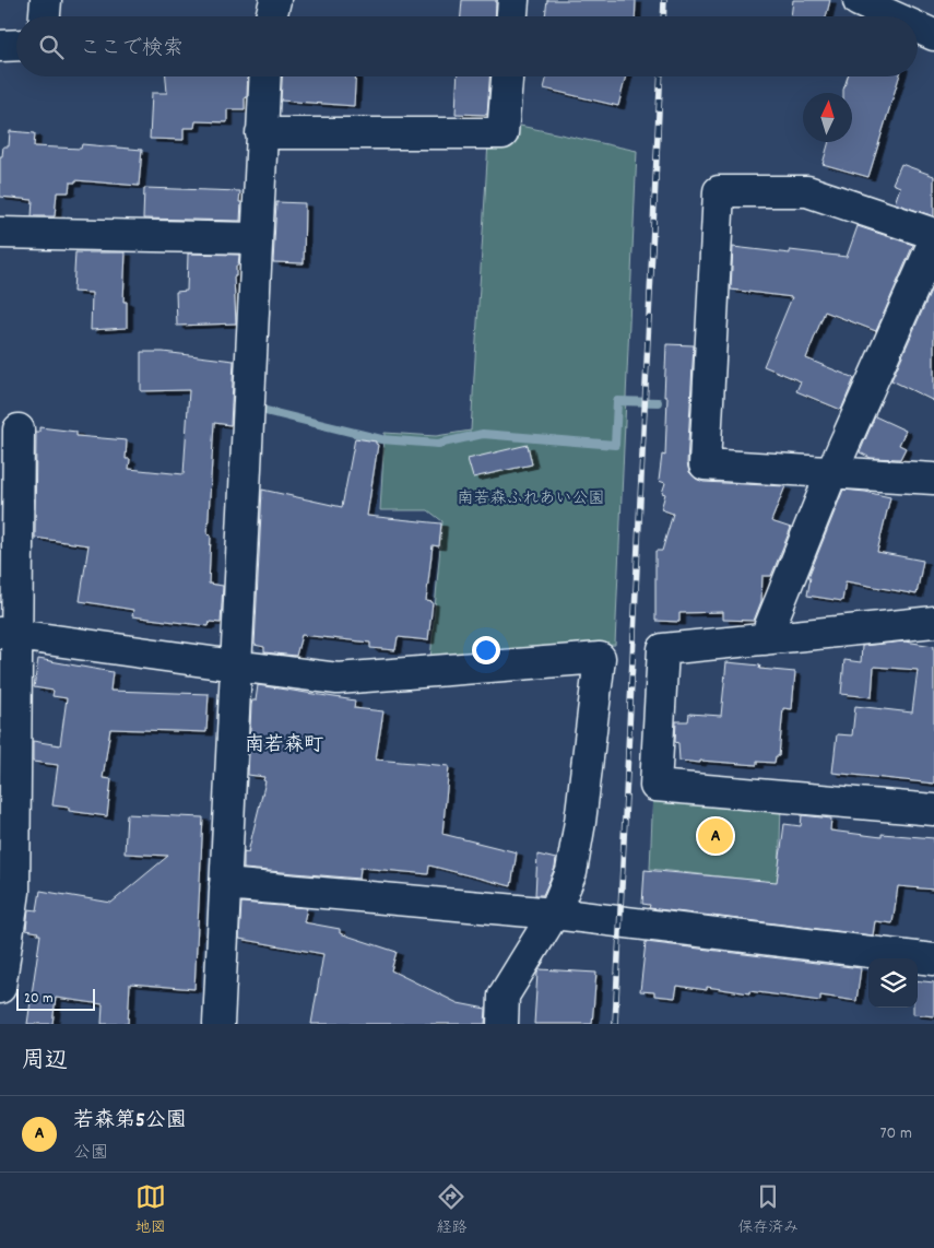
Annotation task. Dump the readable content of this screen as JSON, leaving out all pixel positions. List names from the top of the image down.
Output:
{
  "districts": ["南若森町"],
  "parks": ["南若森ふれあい公園"],
  "scale_bar": "20 m",
  "north": "top",
  "page": {
    "search": "ここで検索",
    "pins": "A",
    "scale": "20 m",
    "heading": "周辺",
    "list": [
      {
        "mark": "A",
        "name": "若森第5公園",
        "note": "公園",
        "value": "70 m"
      }
    ],
    "nav": ["地図", "経路", "保存済み"]
  }
}
